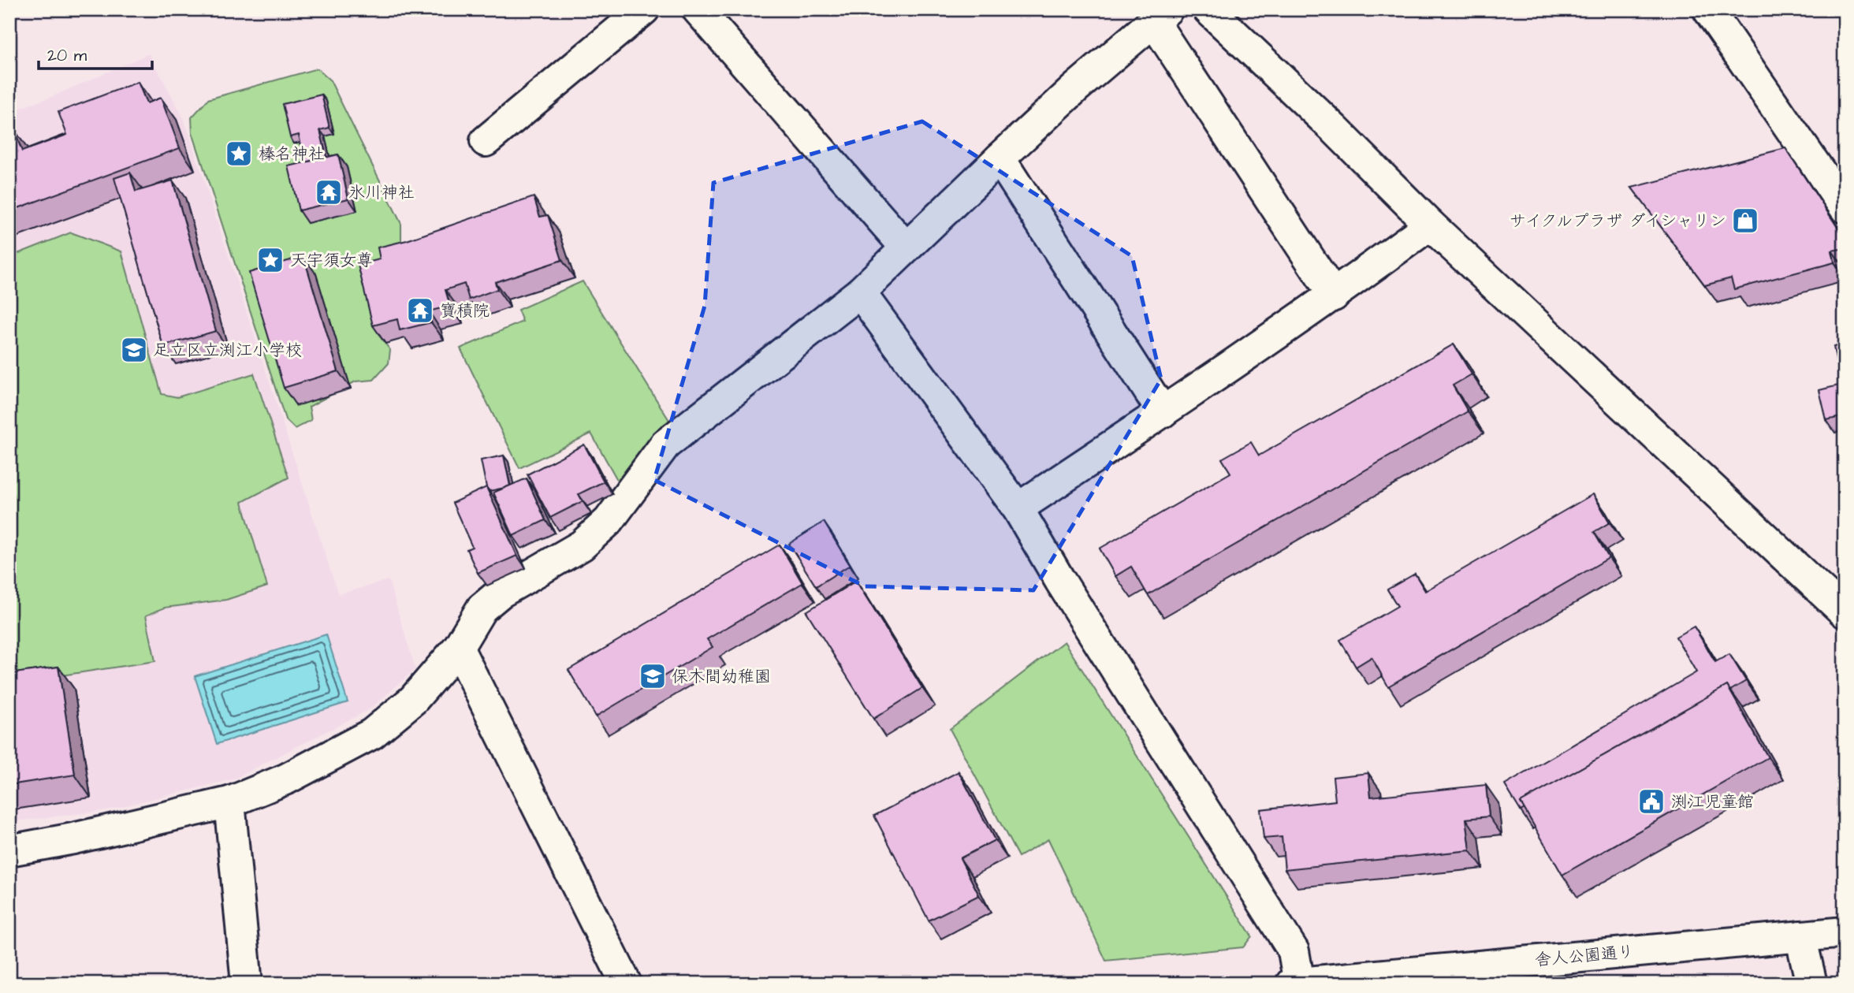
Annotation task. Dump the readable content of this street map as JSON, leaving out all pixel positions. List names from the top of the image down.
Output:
{
  "streets": {
    "street": ["舎人公園通り"]
  },
  "places": {
    "place": ["榛名神社", "天宇須女尊"],
    "temple": ["氷川神社", "寶積院"],
    "shop": ["サイクルプラザ ダイシャリン"],
    "school or university": ["足立区立渕江小学校", "保木間幼稚園"],
    "public building": ["渕江児童館"]
  },
  "scale_bar": "20 m"
}
